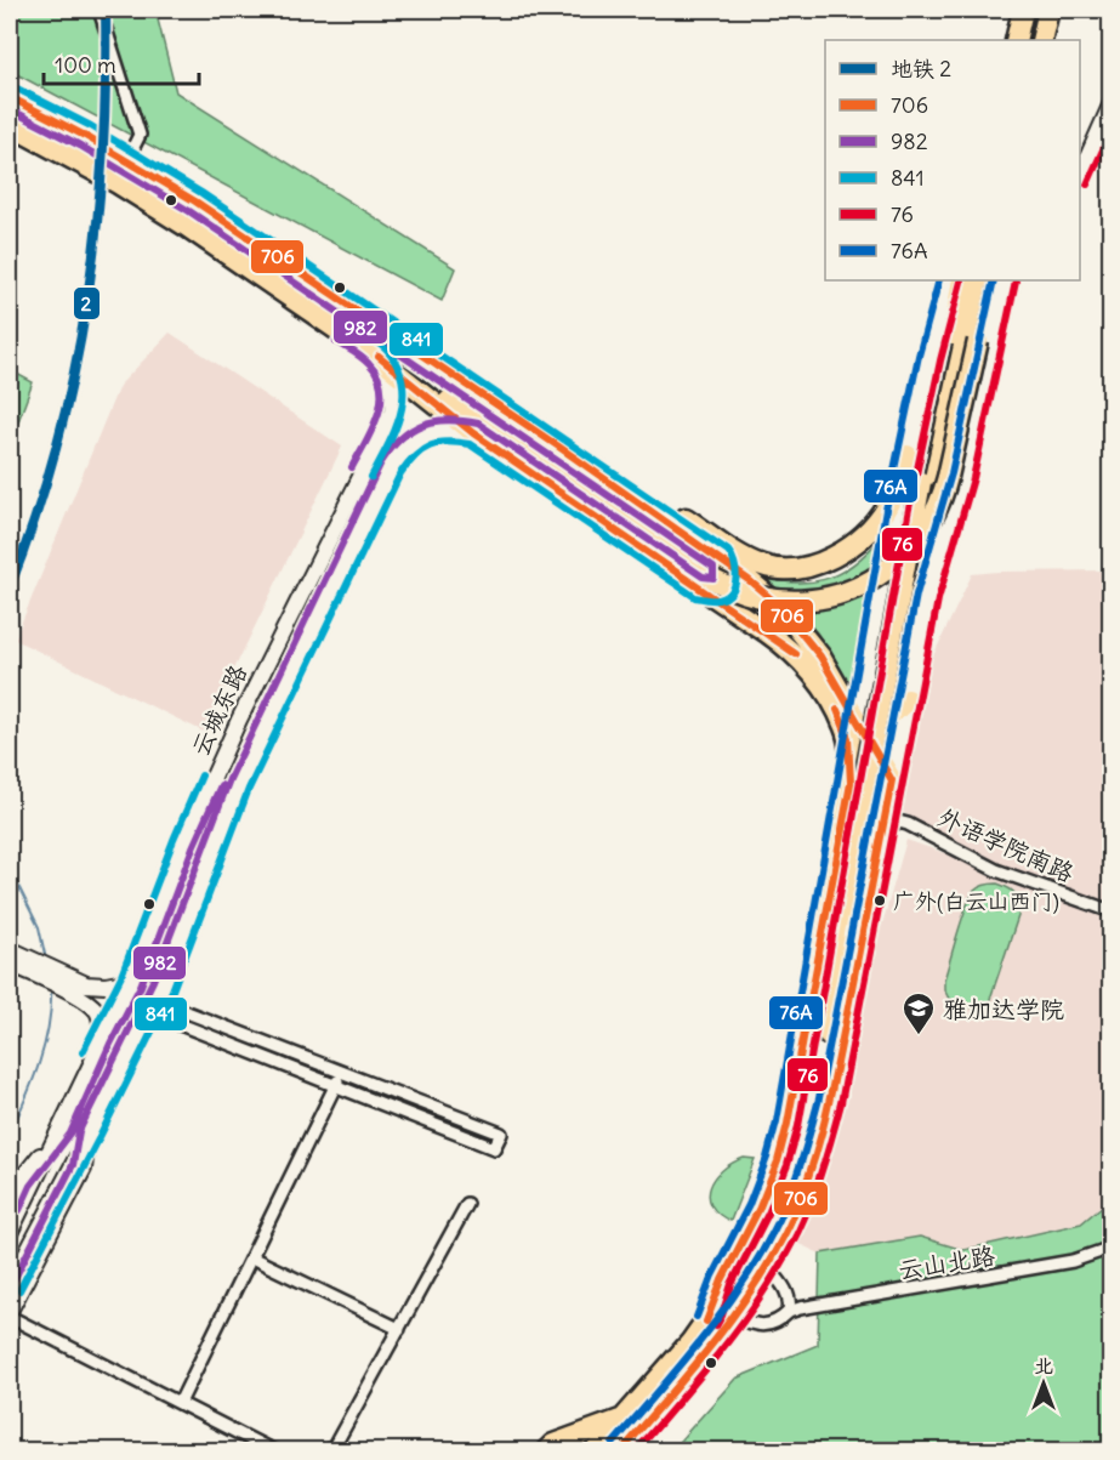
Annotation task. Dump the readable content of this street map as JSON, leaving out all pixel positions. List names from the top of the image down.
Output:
{
  "streets": {
    "main road": ["云城东路"],
    "street": ["外语学院南路", "云山北路"]
  },
  "places": {
    "other": ["广外(白云山西门)"],
    "school or university": ["雅加达学院"]
  },
  "lines": [
    "metro line 2",
    "transit line 841",
    "transit line 706",
    "transit line 982",
    "transit line 76",
    "transit line 76A"
  ],
  "legend": [
    "地铁 2",
    "706",
    "982",
    "841",
    "76",
    "76A"
  ],
  "scale_bar": "100 m",
  "north": "top"
}
